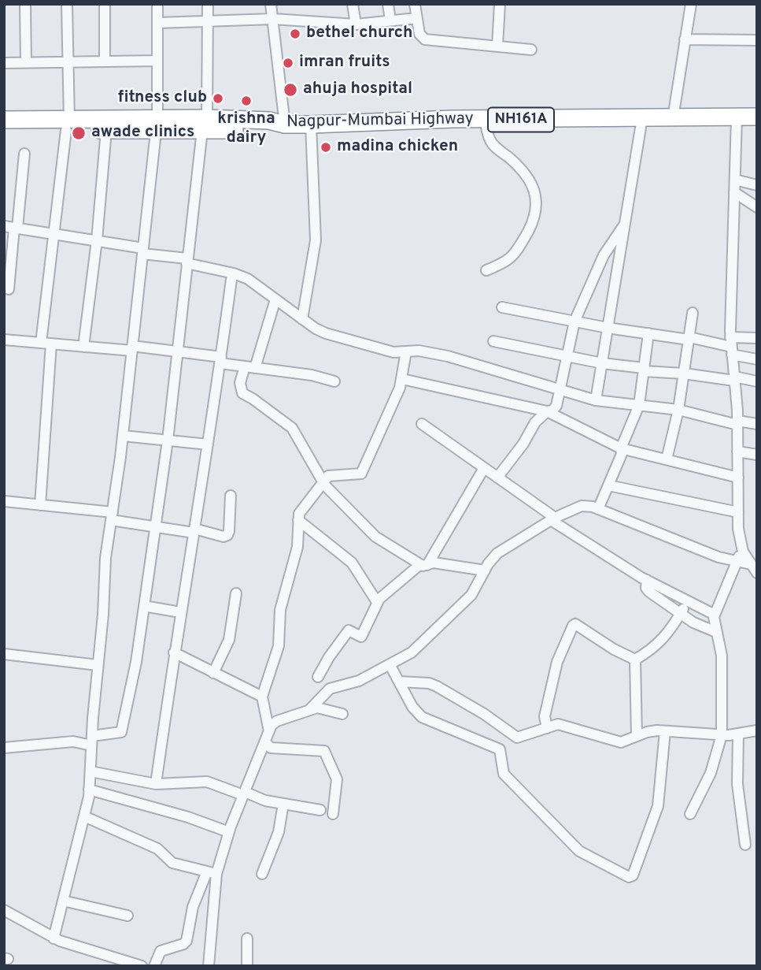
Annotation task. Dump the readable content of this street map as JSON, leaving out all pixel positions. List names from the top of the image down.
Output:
{
  "streets": {
    "highway": ["NH161A", "Nagpur-Mumbai Highway"]
  },
  "crossings": [
    ["NH161A", "Nagpur-Mumbai Highway"]
  ],
  "places": [
    "bethel church",
    "imran fruits",
    "ahuja hospital",
    "fitness club",
    "krishna dairy",
    "awade clinics",
    "madina chicken"
  ]
}
